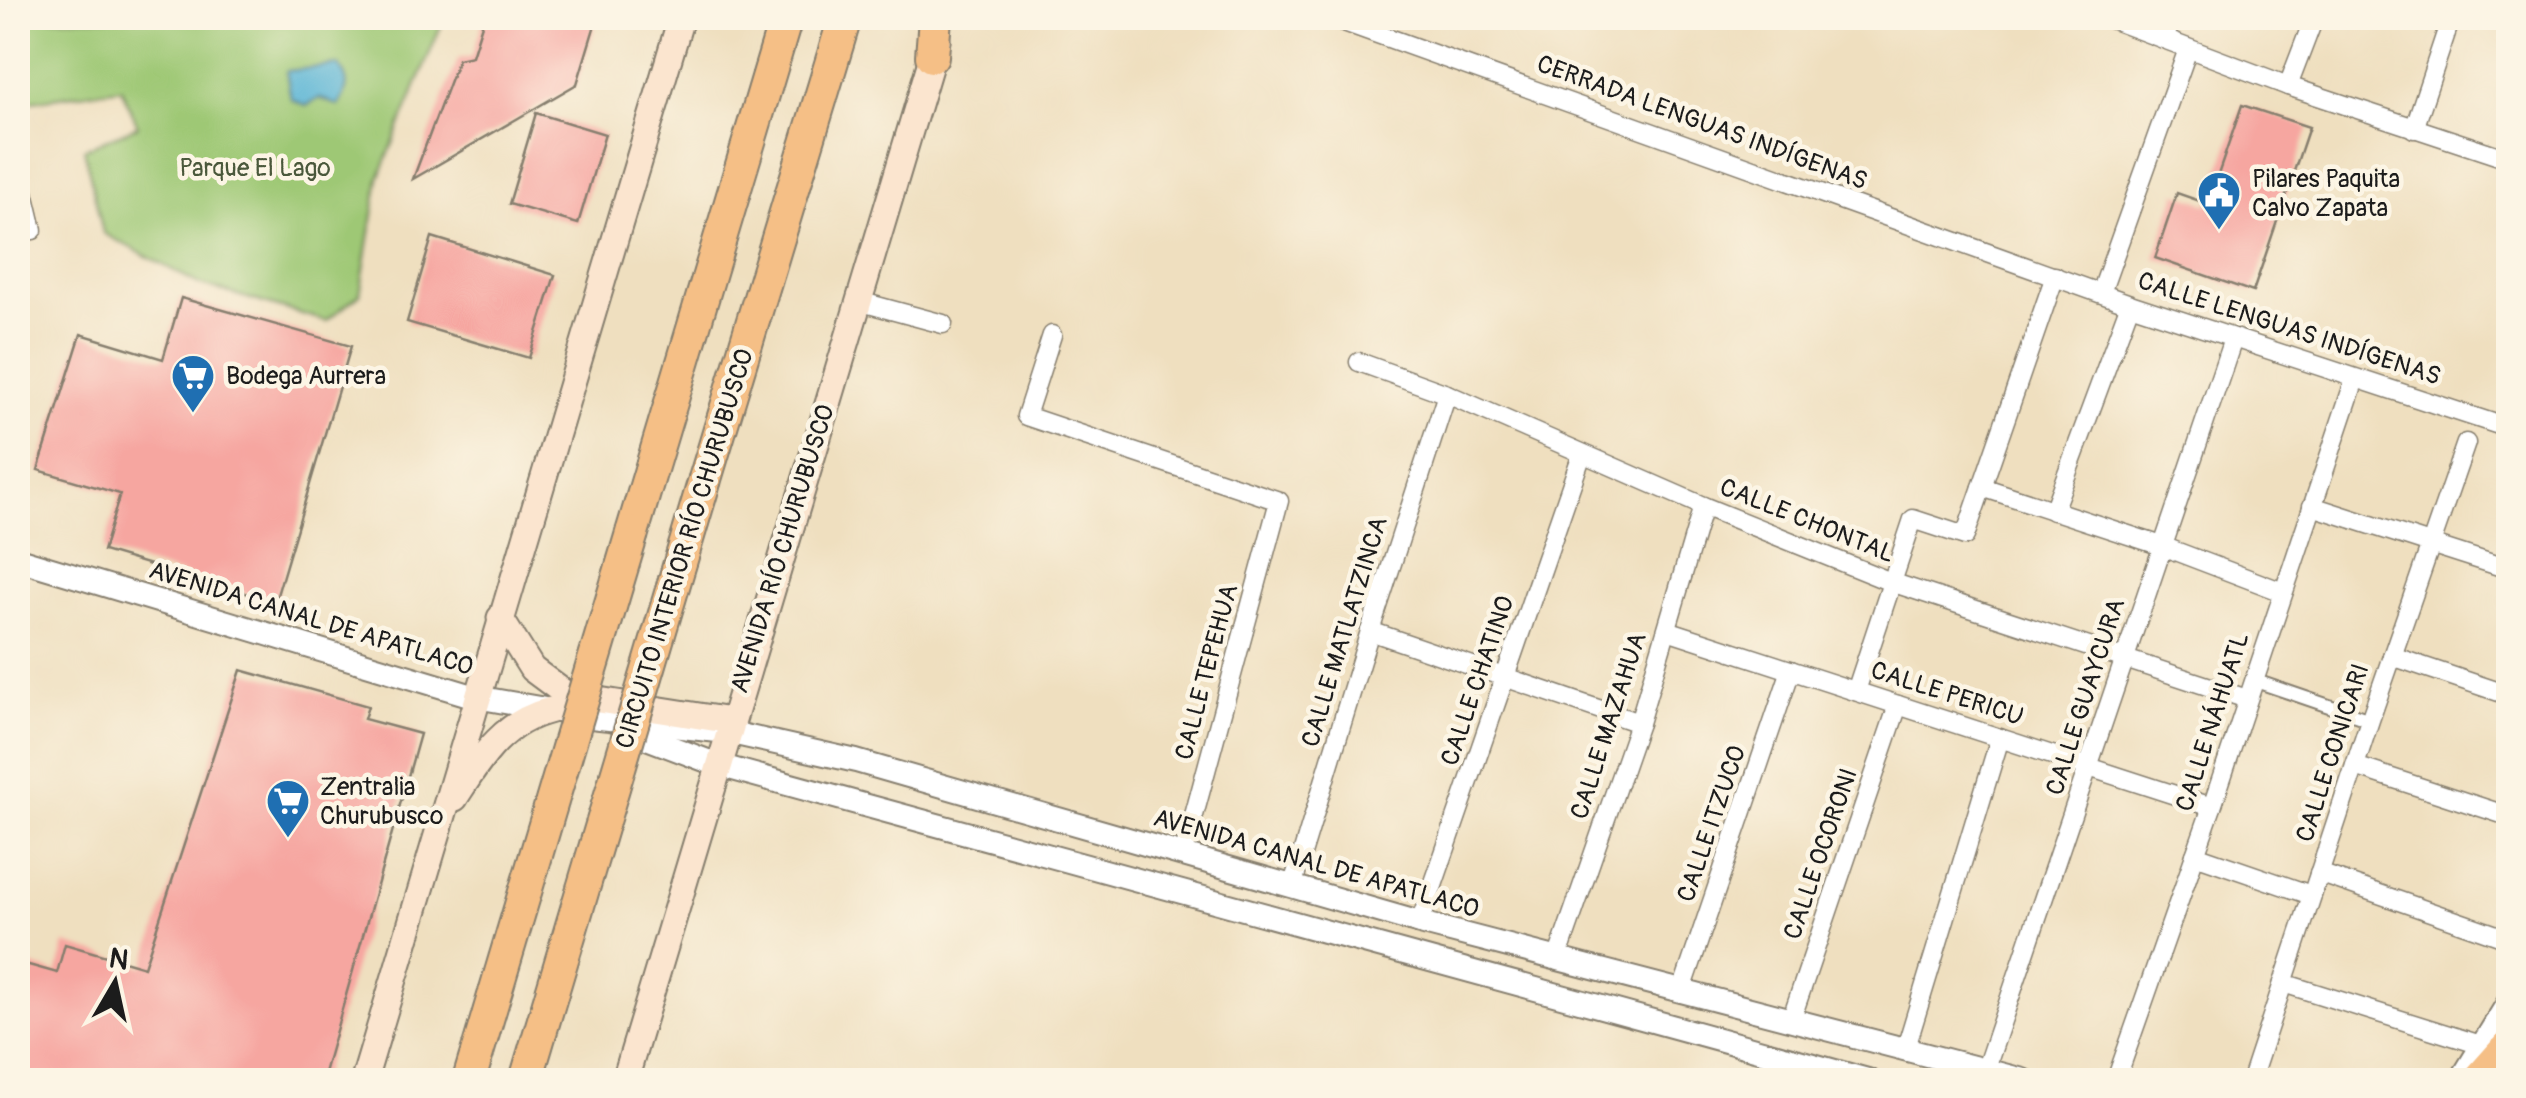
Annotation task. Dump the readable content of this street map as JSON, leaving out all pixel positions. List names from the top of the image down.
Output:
{
  "streets": {
    "highway": ["CIRCUITO INTERIOR RÍO CHURUBUSCO"],
    "main road": ["AVENIDA RÍO CHURUBUSCO"],
    "street": [
      "CERRADA LENGUAS INDÍGENAS",
      "CALLE LENGUAS INDÍGENAS",
      "CALLE CHONTAL",
      "AVENIDA CANAL DE APATLACO",
      "CALLE MATLATZINCA",
      "CALLE TEPEHUA",
      "CALLE CHATINO",
      "CALLE PERICU",
      "CALLE GUAYCURA",
      "CALLE NÁHUATL",
      "CALLE MAZAHUA",
      "CALLE CONICARI",
      "CALLE ITZUCO",
      "CALLE OCORONI"
    ]
  },
  "crossings": [
    ["CERRADA LENGUAS INDÍGENAS", "CALLE LENGUAS INDÍGENAS"],
    ["CALLE LENGUAS INDÍGENAS", "CALLE GUAYCURA"],
    ["CALLE LENGUAS INDÍGENAS", "CALLE NÁHUATL"],
    ["CALLE CHONTAL", "CALLE MATLATZINCA"],
    ["CALLE CHONTAL", "CALLE CHATINO"],
    ["CALLE CHONTAL", "CALLE GUAYCURA"],
    ["CALLE CHONTAL", "CALLE NÁHUATL"],
    ["CALLE CHONTAL", "CALLE MAZAHUA"],
    ["AVENIDA RÍO CHURUBUSCO", "AVENIDA CANAL DE APATLACO"],
    ["AVENIDA CANAL DE APATLACO", "CALLE MATLATZINCA"],
    ["AVENIDA CANAL DE APATLACO", "CALLE TEPEHUA"],
    ["AVENIDA CANAL DE APATLACO", "CALLE CHATINO"],
    ["AVENIDA CANAL DE APATLACO", "CALLE GUAYCURA"],
    ["AVENIDA CANAL DE APATLACO", "CALLE MAZAHUA"],
    ["AVENIDA CANAL DE APATLACO", "CALLE ITZUCO"],
    ["AVENIDA CANAL DE APATLACO", "CALLE OCORONI"],
    ["CALLE PERICU", "CALLE GUAYCURA"],
    ["CALLE PERICU", "CALLE NÁHUATL"],
    ["CALLE PERICU", "CALLE MAZAHUA"],
    ["CALLE PERICU", "CALLE ITZUCO"],
    ["CALLE PERICU", "CALLE OCORONI"]
  ],
  "parks": ["Parque El Lago"],
  "places": {
    "public building": ["Pilares Paquita Calvo Zapata"],
    "supermarket": ["Bodega Aurrera", "Zentralia Churubusco"]
  },
  "north": "top"
}
